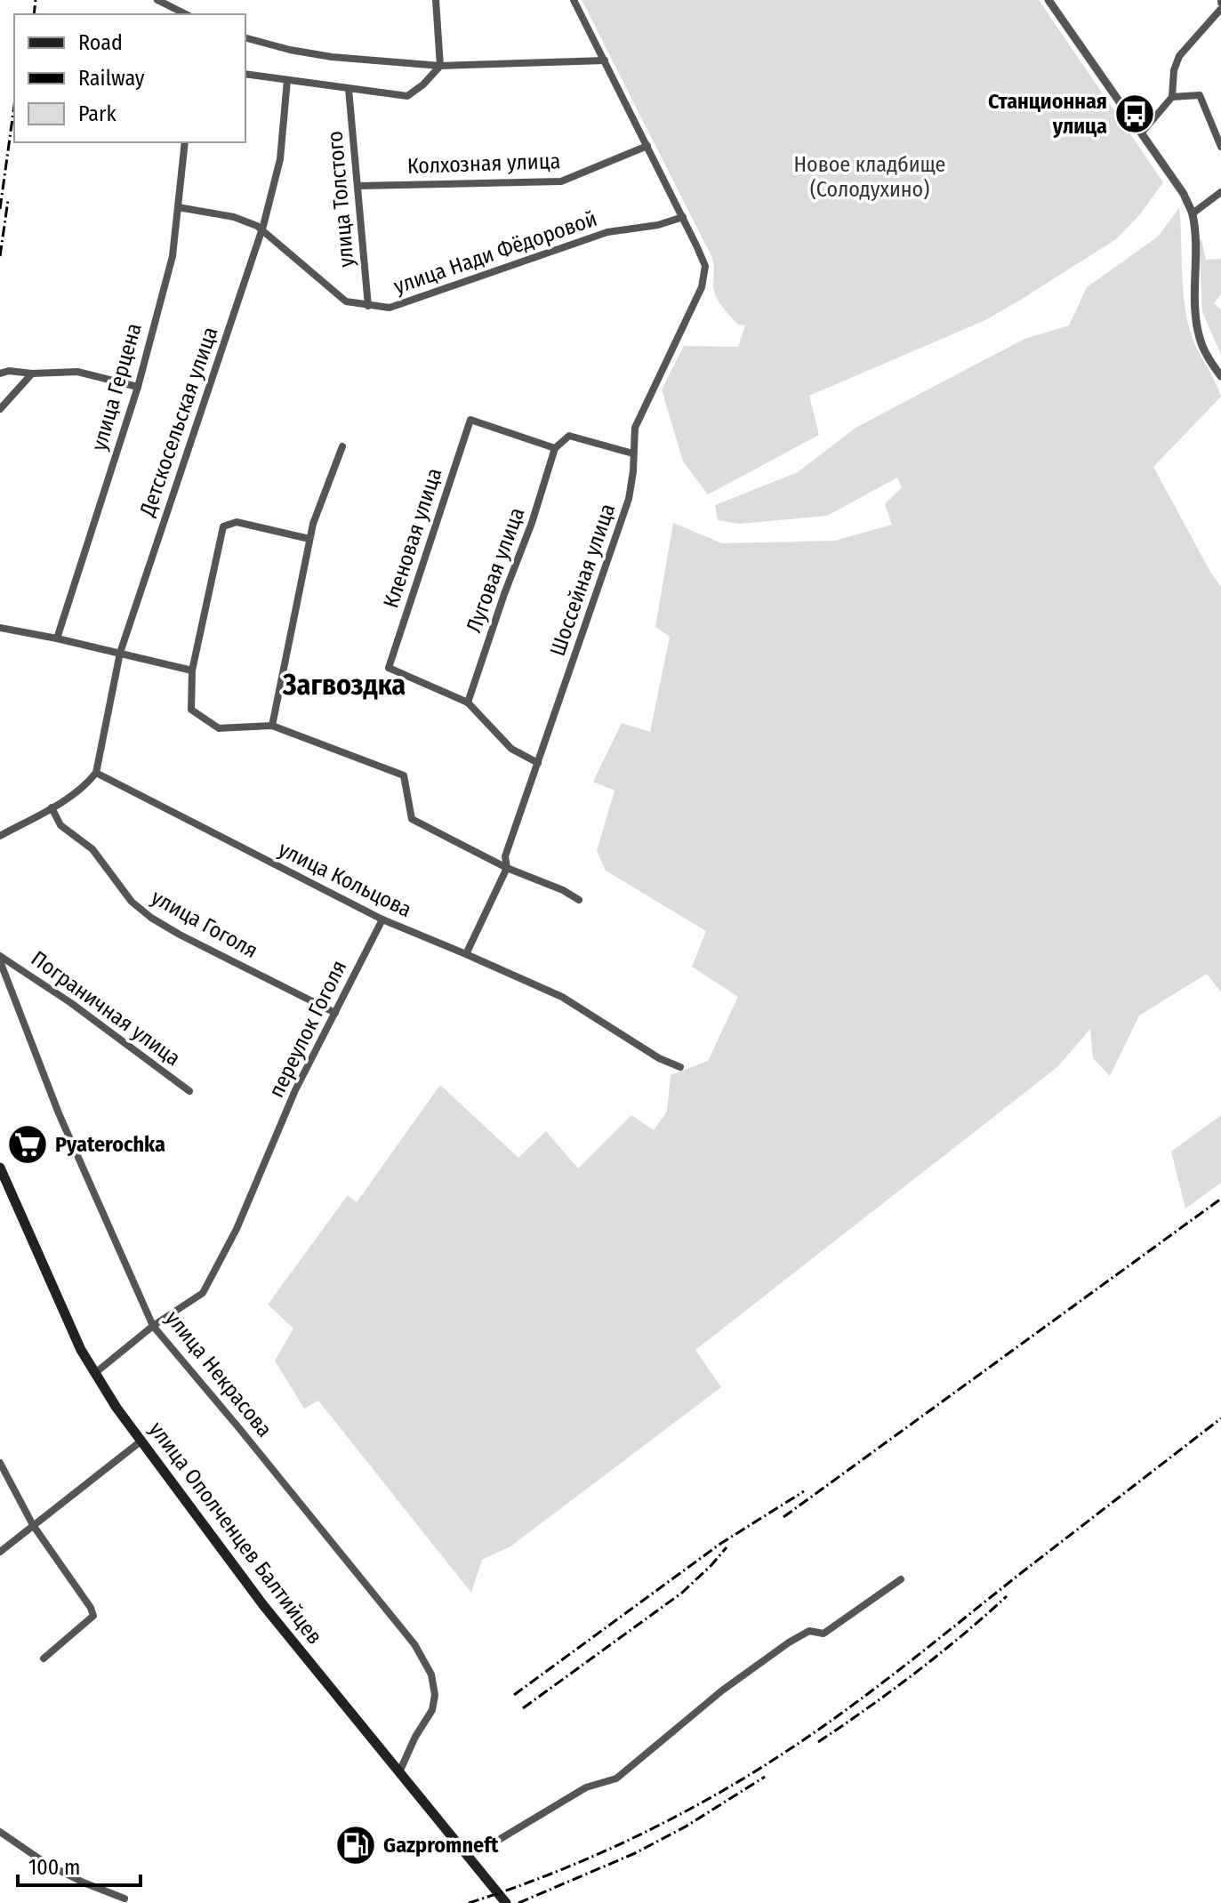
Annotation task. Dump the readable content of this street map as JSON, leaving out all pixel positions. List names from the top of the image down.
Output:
{
  "streets": {
    "main road": ["улица Ополченцев Балтийцев"],
    "street": [
      "Колхозная улица",
      "улица Толстого",
      "улица Нади Фёдоровой",
      "улица Герцена",
      "Детскосельская улица",
      "Кленовая улица",
      "Луговая улица",
      "Шоссейная улица",
      "улица Кольцова",
      "улица Гоголя",
      "Пограничная улица",
      "переулок Гоголя",
      "улица Некрасова"
    ]
  },
  "crossings": [
    ["Колхозная улица", "улица Толстого"],
    ["улица Толстого", "улица Нади Фёдоровой"],
    ["улица Нади Фёдоровой", "улица Герцена"],
    ["улица Нади Фёдоровой", "Детскосельская улица"],
    ["улица Нади Фёдоровой", "Шоссейная улица"],
    ["Детскосельская улица", "улица Кольцова"],
    ["Кленовая улица", "Луговая улица"],
    ["Шоссейная улица", "улица Кольцова"],
    ["улица Кольцова", "переулок Гоголя"],
    ["улица Гоголя", "переулок Гоголя"],
    ["переулок Гоголя", "улица Некрасова"],
    ["переулок Гоголя", "улица Ополченцев Балтийцев"],
    ["улица Некрасова", "улица Ополченцев Балтийцев"]
  ],
  "districts": ["Загвоздка"],
  "parks": ["Новое кладбище (Солодухино)"],
  "places": {
    "bus stop": ["Станционная улица"],
    "supermarket": ["Pyaterochka"],
    "fuel station": ["Gazpromneft"]
  },
  "legend": ["Road", "Railway", "Park"],
  "scale_bar": "100 m"
}
